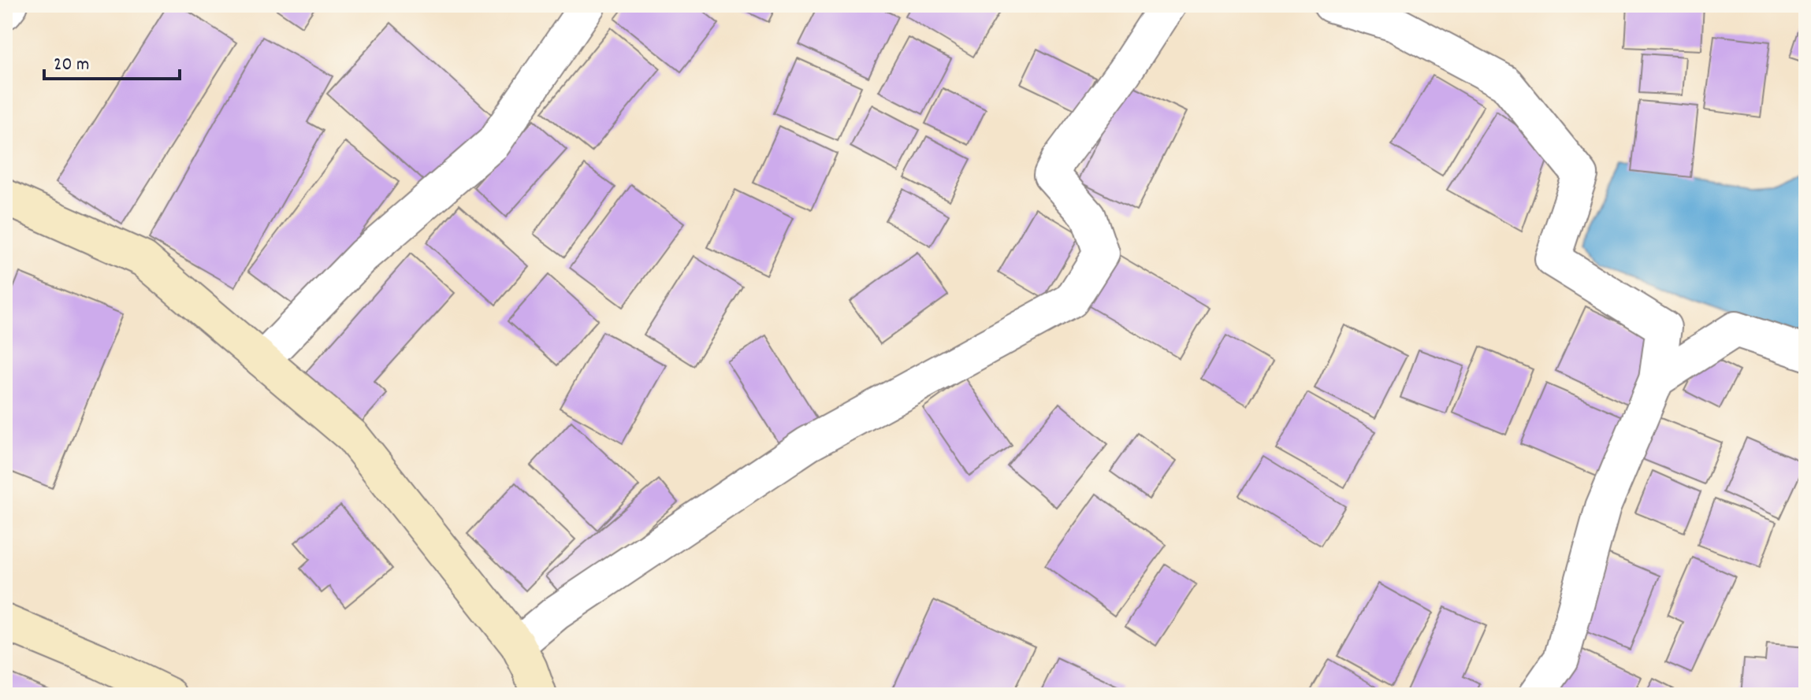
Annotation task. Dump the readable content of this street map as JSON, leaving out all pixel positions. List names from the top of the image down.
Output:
{
  "scale_bar": "20 m"
}
